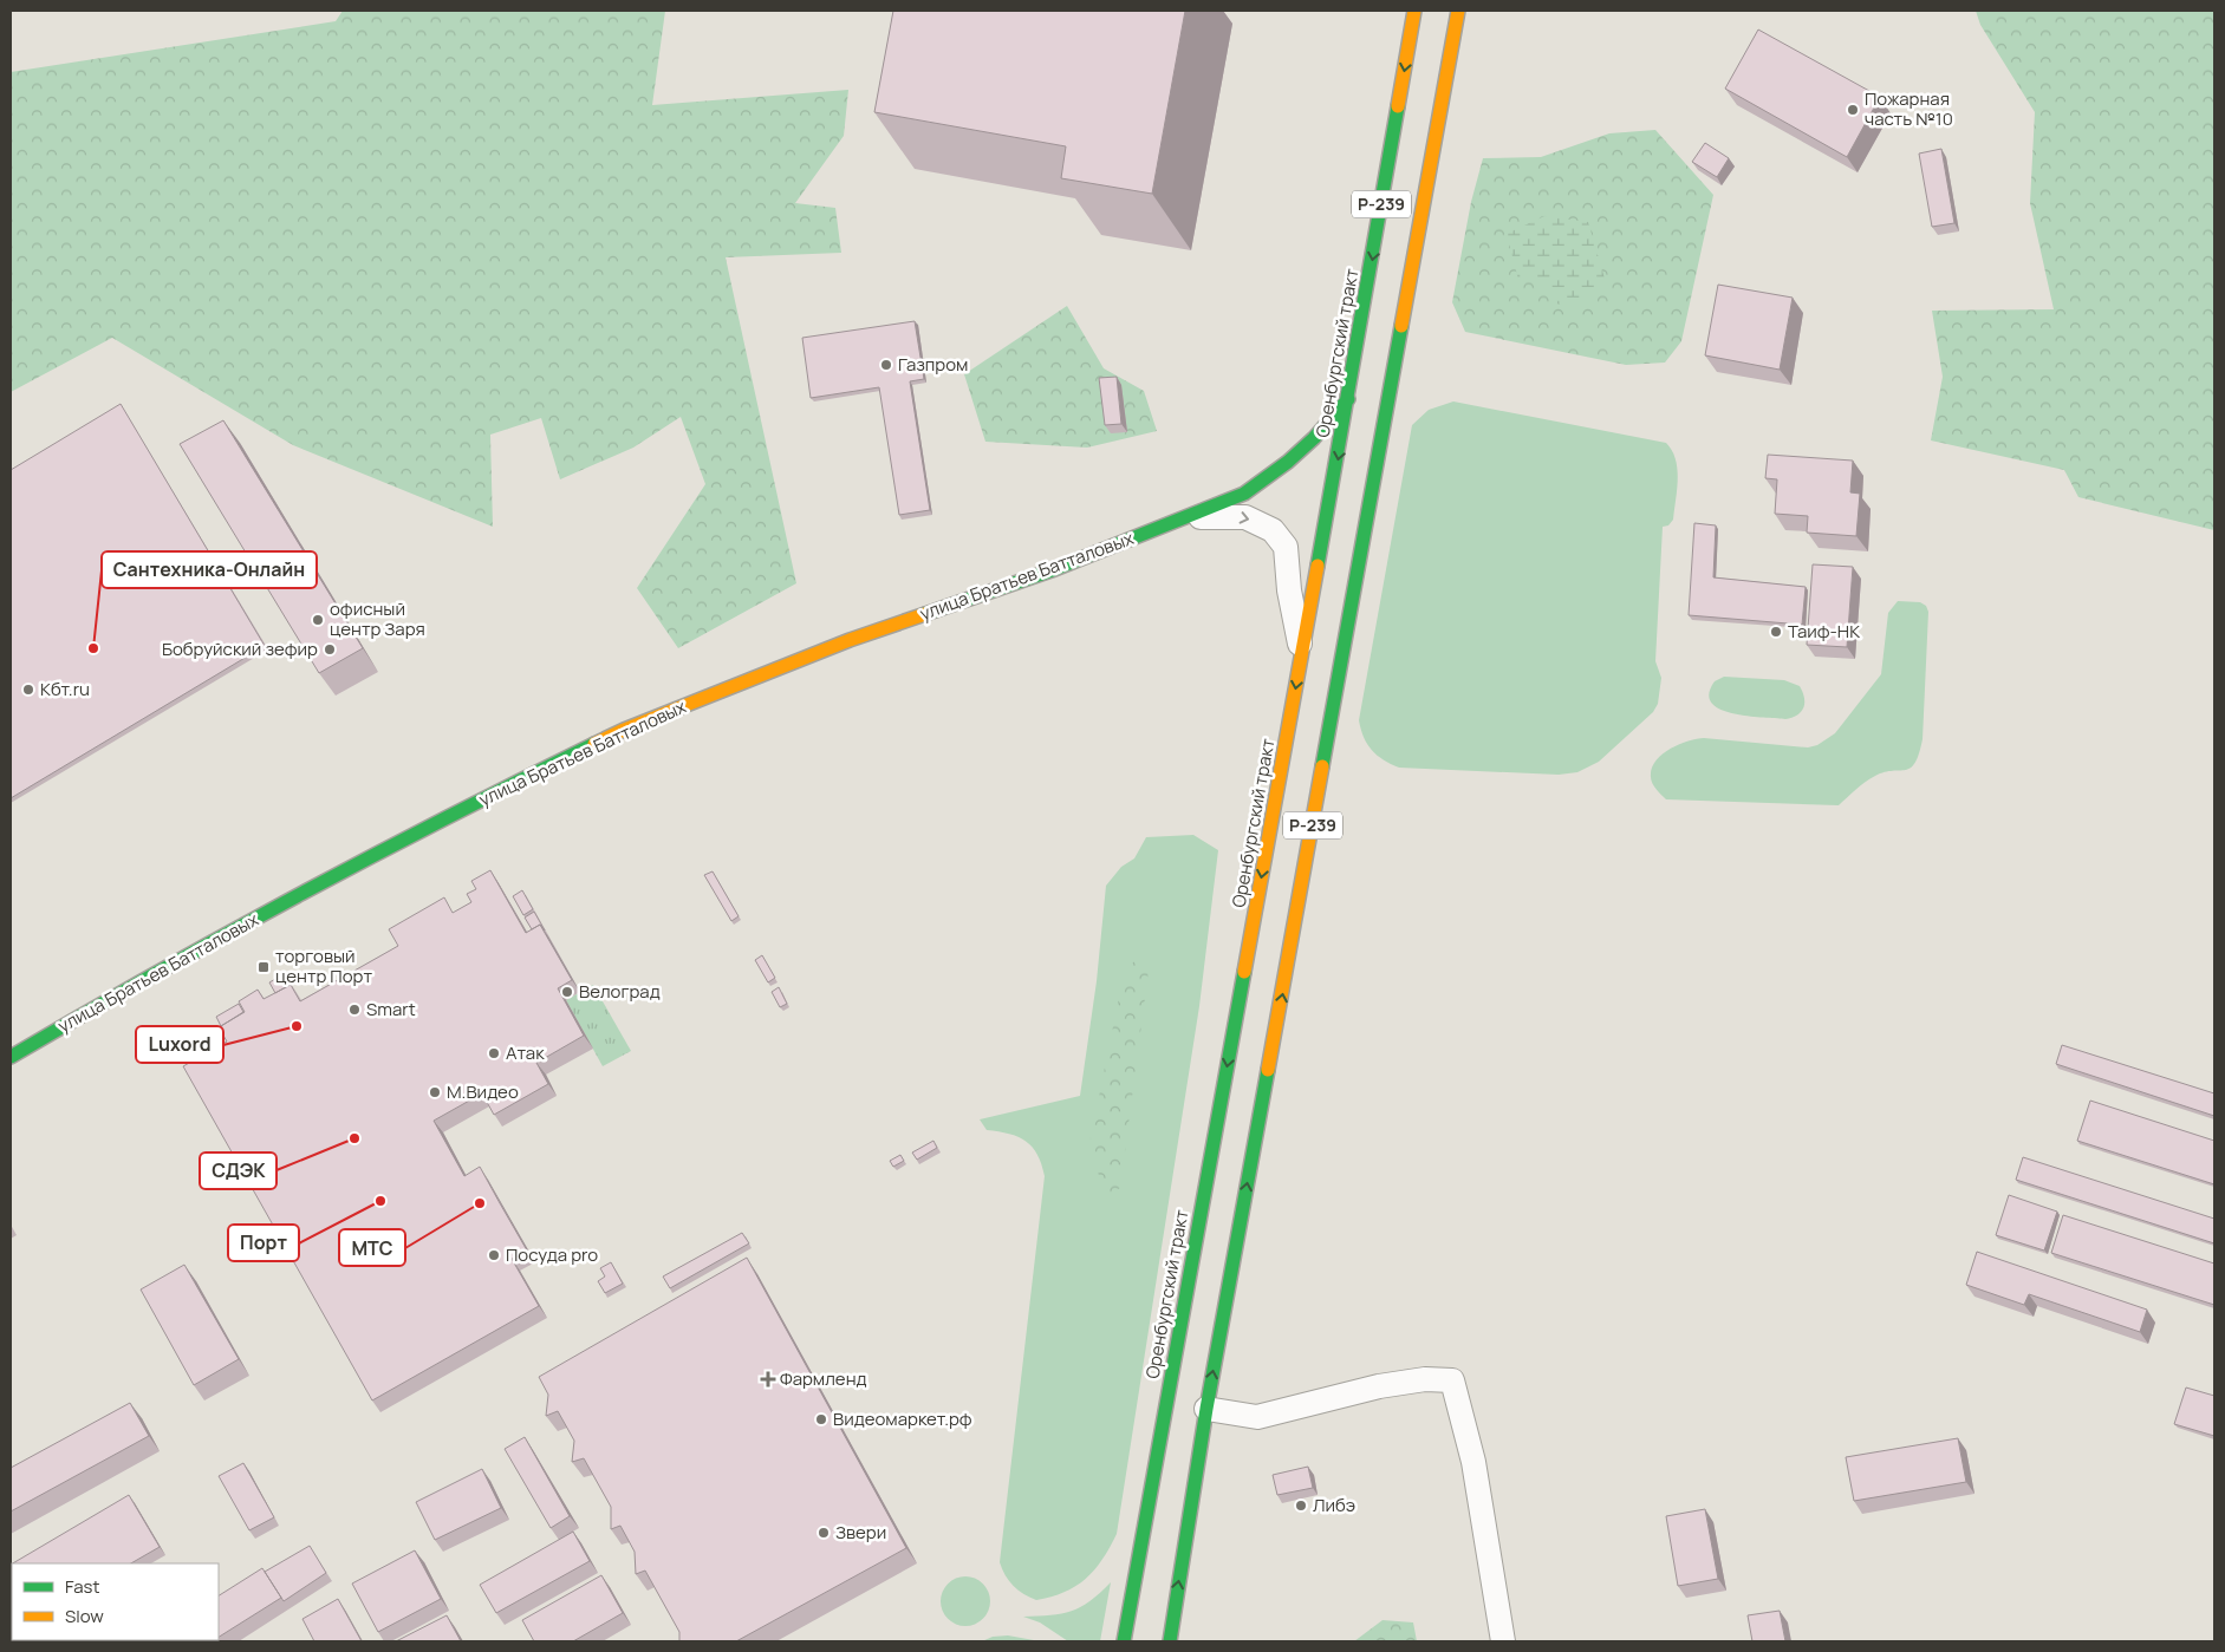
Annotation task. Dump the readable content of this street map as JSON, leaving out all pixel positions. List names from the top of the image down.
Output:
{
  "streets": {
    "main road": ["Р-239", "Оренбургский тракт", "улица Братьев Батталовых"]
  },
  "crossings": [
    ["Оренбургский тракт", "улица Братьев Батталовых"]
  ],
  "places": {
    "other": [
      "Пожарная часть №10",
      "Газпром",
      "офисный центр Заря",
      "Таиф-НК",
      "Сантехника-Онлайн",
      "Бобруйский зефир",
      "Кбт.ru",
      "Велоград",
      "Smart",
      "Luxord",
      "Атак",
      "М.Видео",
      "СДЭК",
      "Порт",
      "МТС",
      "Посуда pro",
      "Видеомаркет.рф",
      "Либэ",
      "Звери"
    ],
    "transit": ["торговый центр Порт"],
    "health": ["Фармленд"]
  },
  "legend": ["Fast", "Slow"]
}
